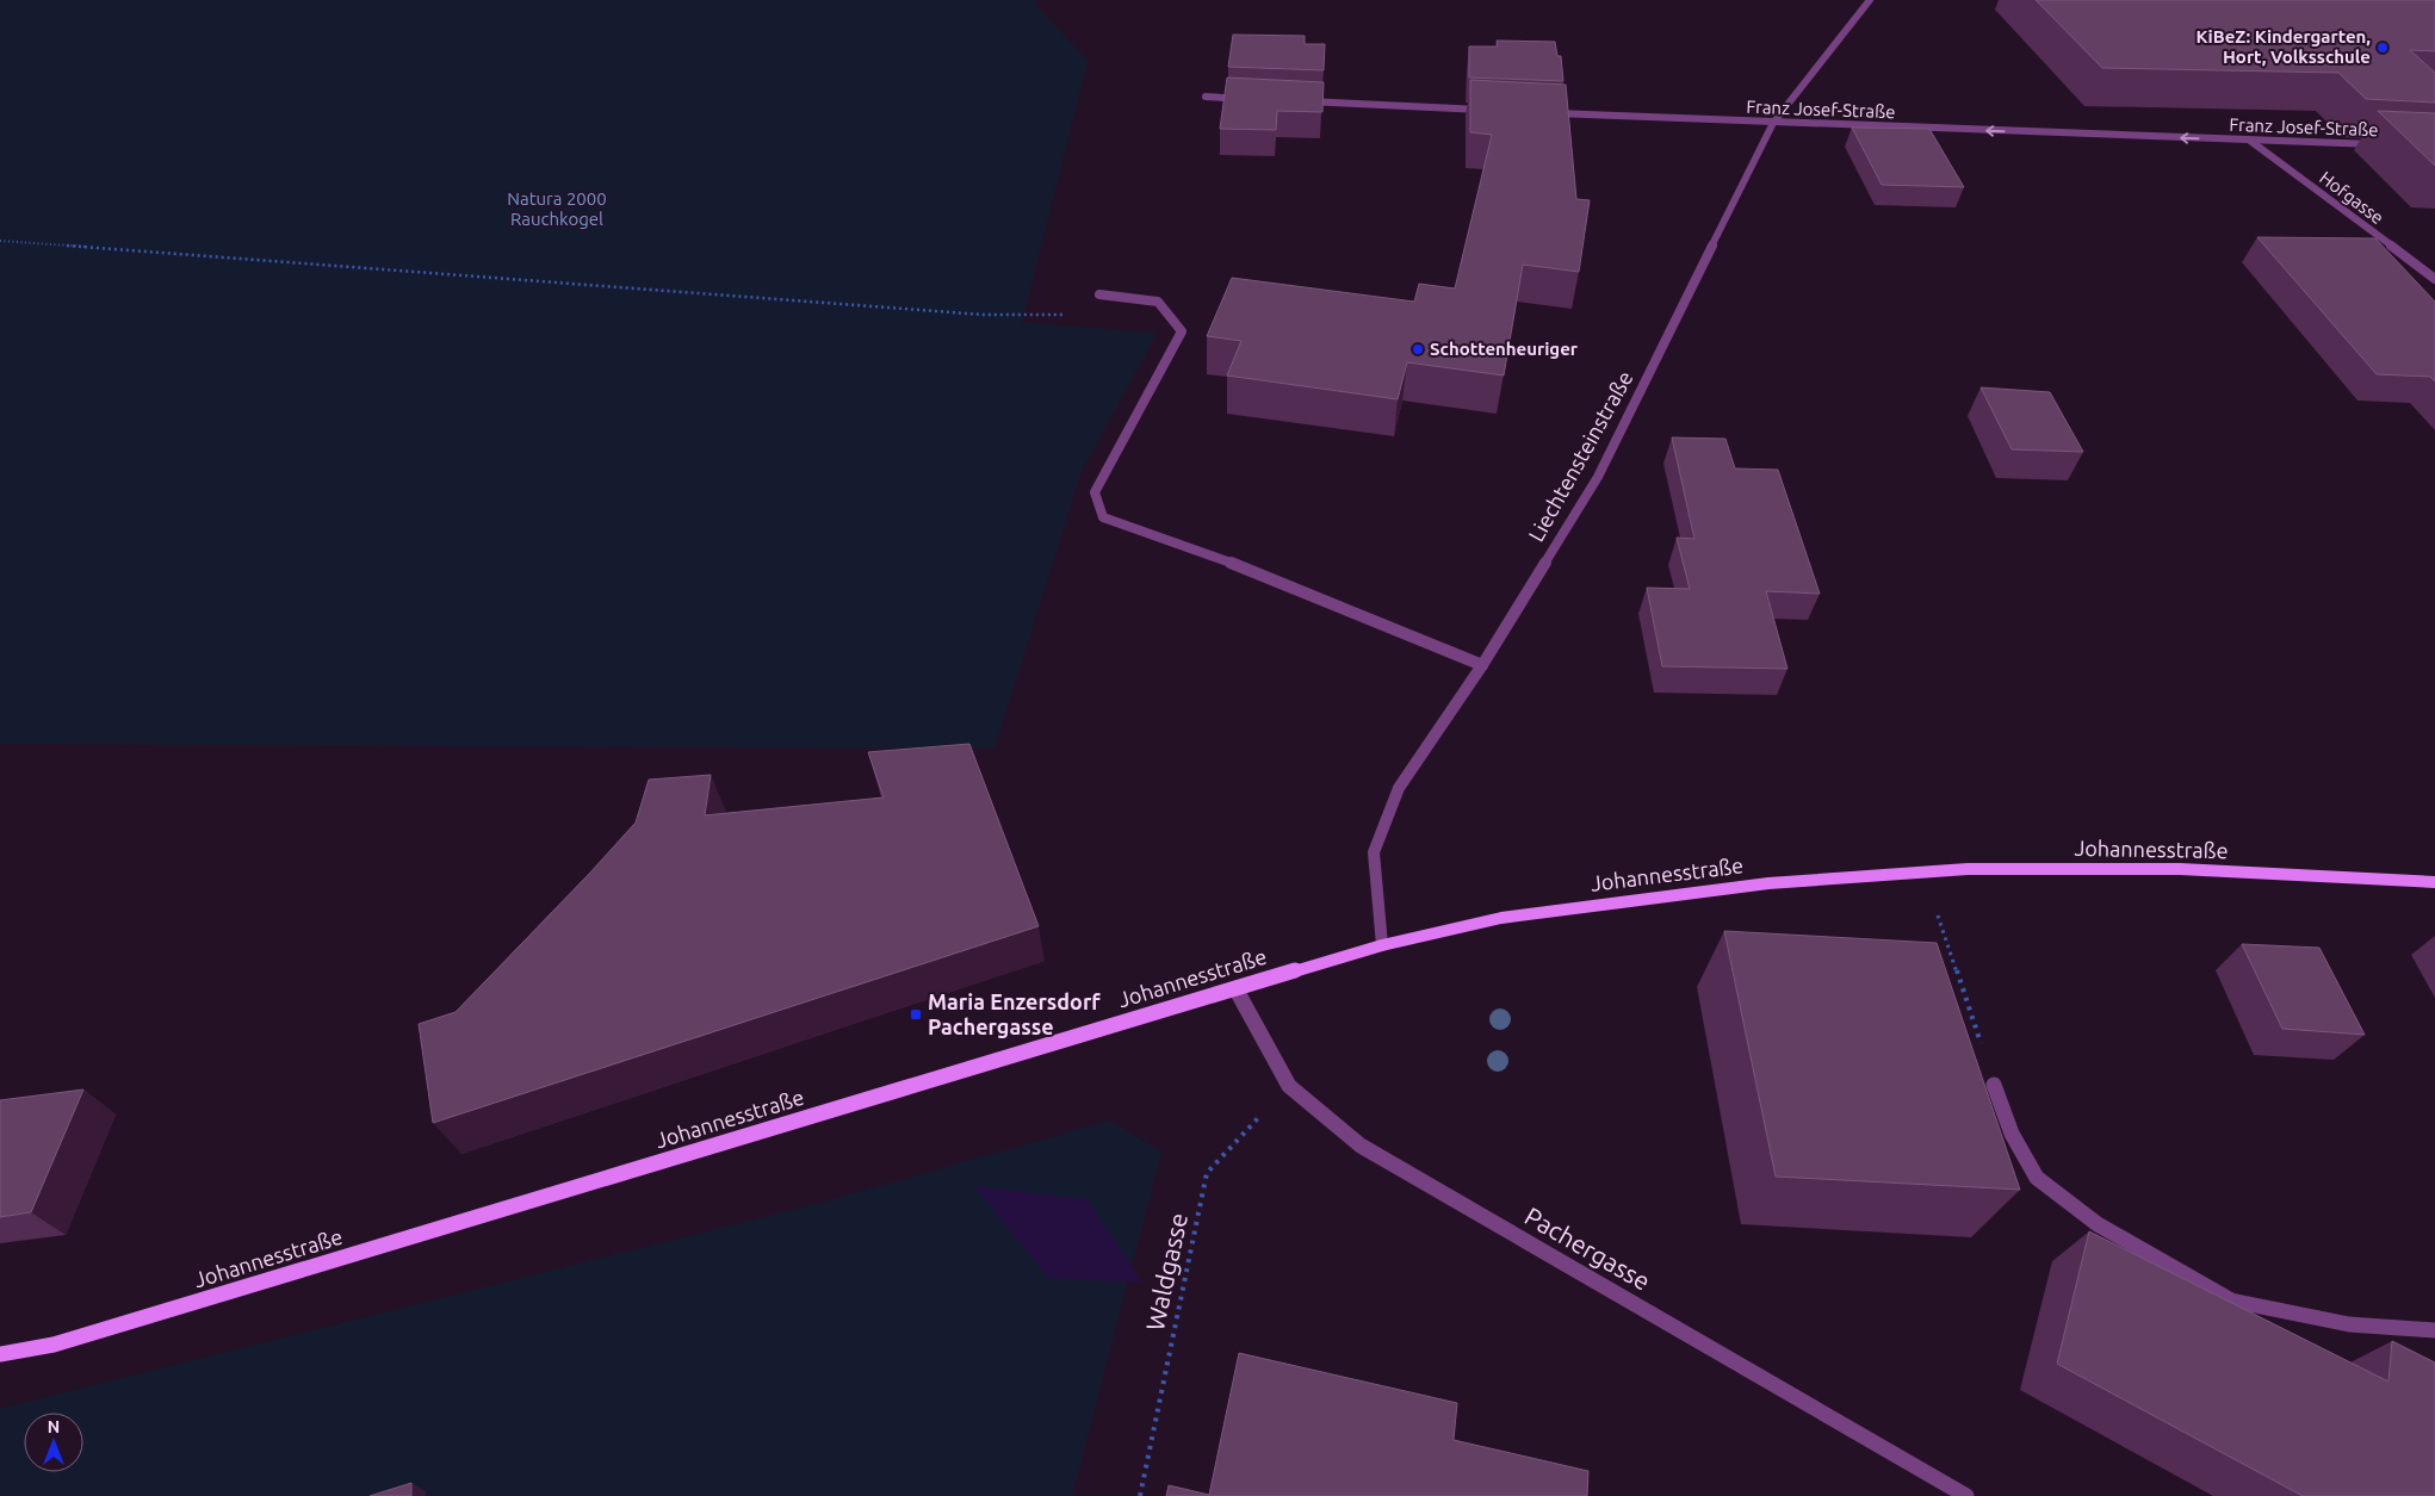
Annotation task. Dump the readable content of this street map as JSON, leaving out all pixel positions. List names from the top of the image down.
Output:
{
  "streets": {
    "main road": ["Johannesstraße"],
    "street": [
      "Franz Josef-Straße",
      "Hofgasse",
      "Liechtensteinstraße",
      "Pachergasse"
    ],
    "path": ["Waldgasse"]
  },
  "crossings": [
    ["Franz Josef-Straße", "Hofgasse"],
    ["Franz Josef-Straße", "Liechtensteinstraße"],
    ["Liechtensteinstraße", "Johannesstraße"],
    ["Johannesstraße", "Pachergasse"],
    ["Pachergasse", "Waldgasse"]
  ],
  "one_way": ["Franz Josef-Straße"],
  "parks": ["Natura 2000 Rauchkogel"],
  "places": {
    "other": ["KiBeZ: Kindergarten, Hort, Volksschule", "Schottenheuriger"],
    "transit": ["Maria Enzersdorf Pachergasse"]
  },
  "north": "top"
}
